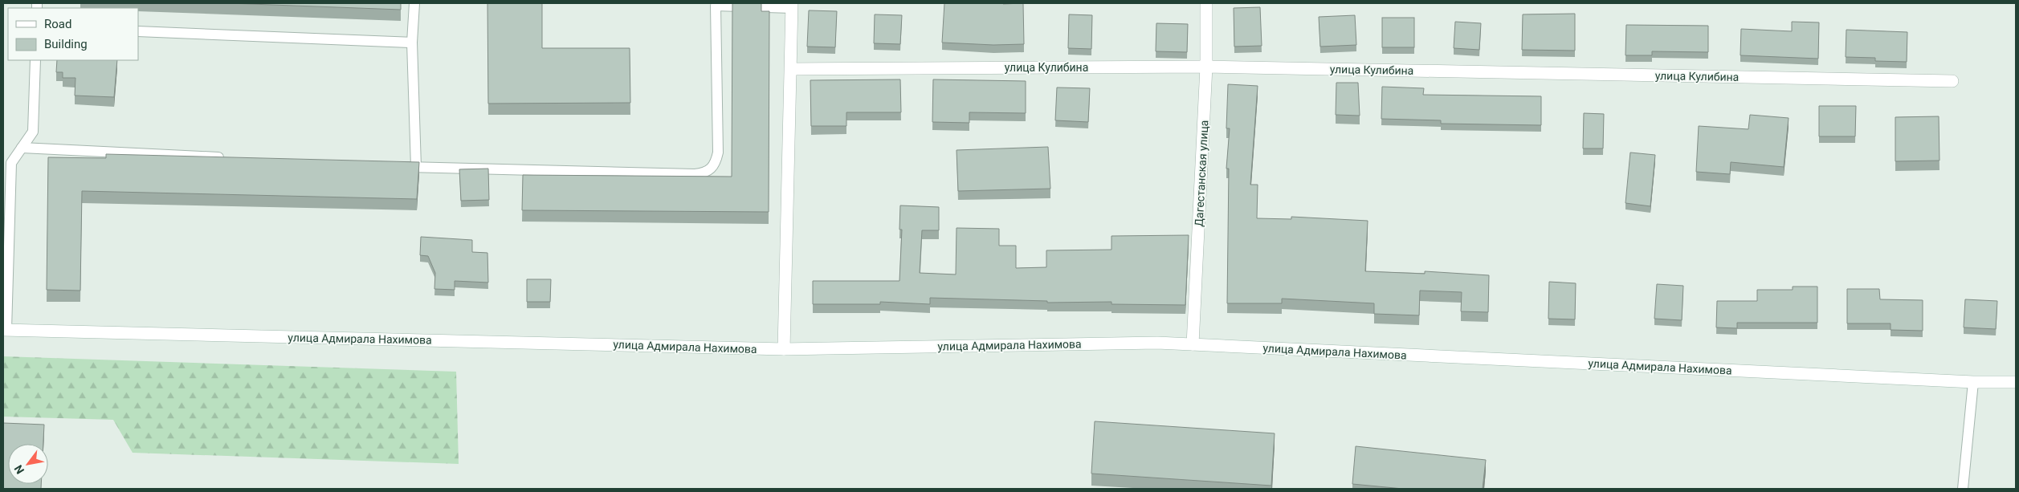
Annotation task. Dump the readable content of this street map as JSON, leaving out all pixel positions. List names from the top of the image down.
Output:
{
  "streets": {
    "main road": ["улица Кулибина", "Дагестанская улица", "улица Адмирала Нахимова"]
  },
  "crossings": [
    ["улица Кулибина", "Дагестанская улица"],
    ["Дагестанская улица", "улица Адмирала Нахимова"]
  ],
  "legend": ["Road", "Building"],
  "north": "bottom left"
}
